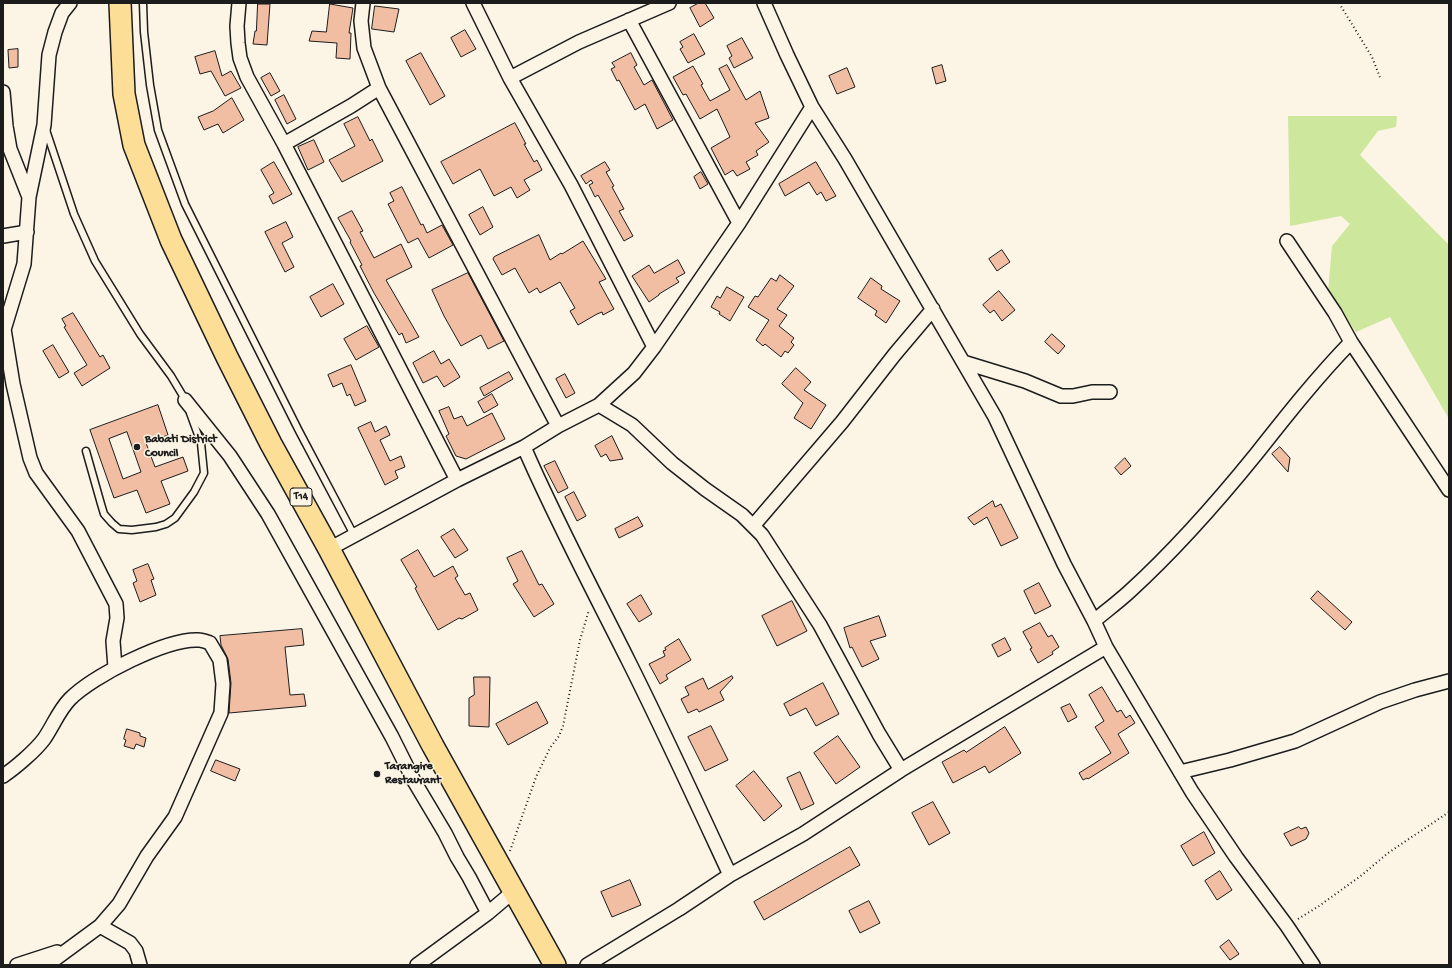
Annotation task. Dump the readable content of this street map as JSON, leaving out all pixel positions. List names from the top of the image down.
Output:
{
  "streets": {
    "highway": ["T14"]
  },
  "places": ["Babati District Council", "Tarangire Restaurant"]
}
